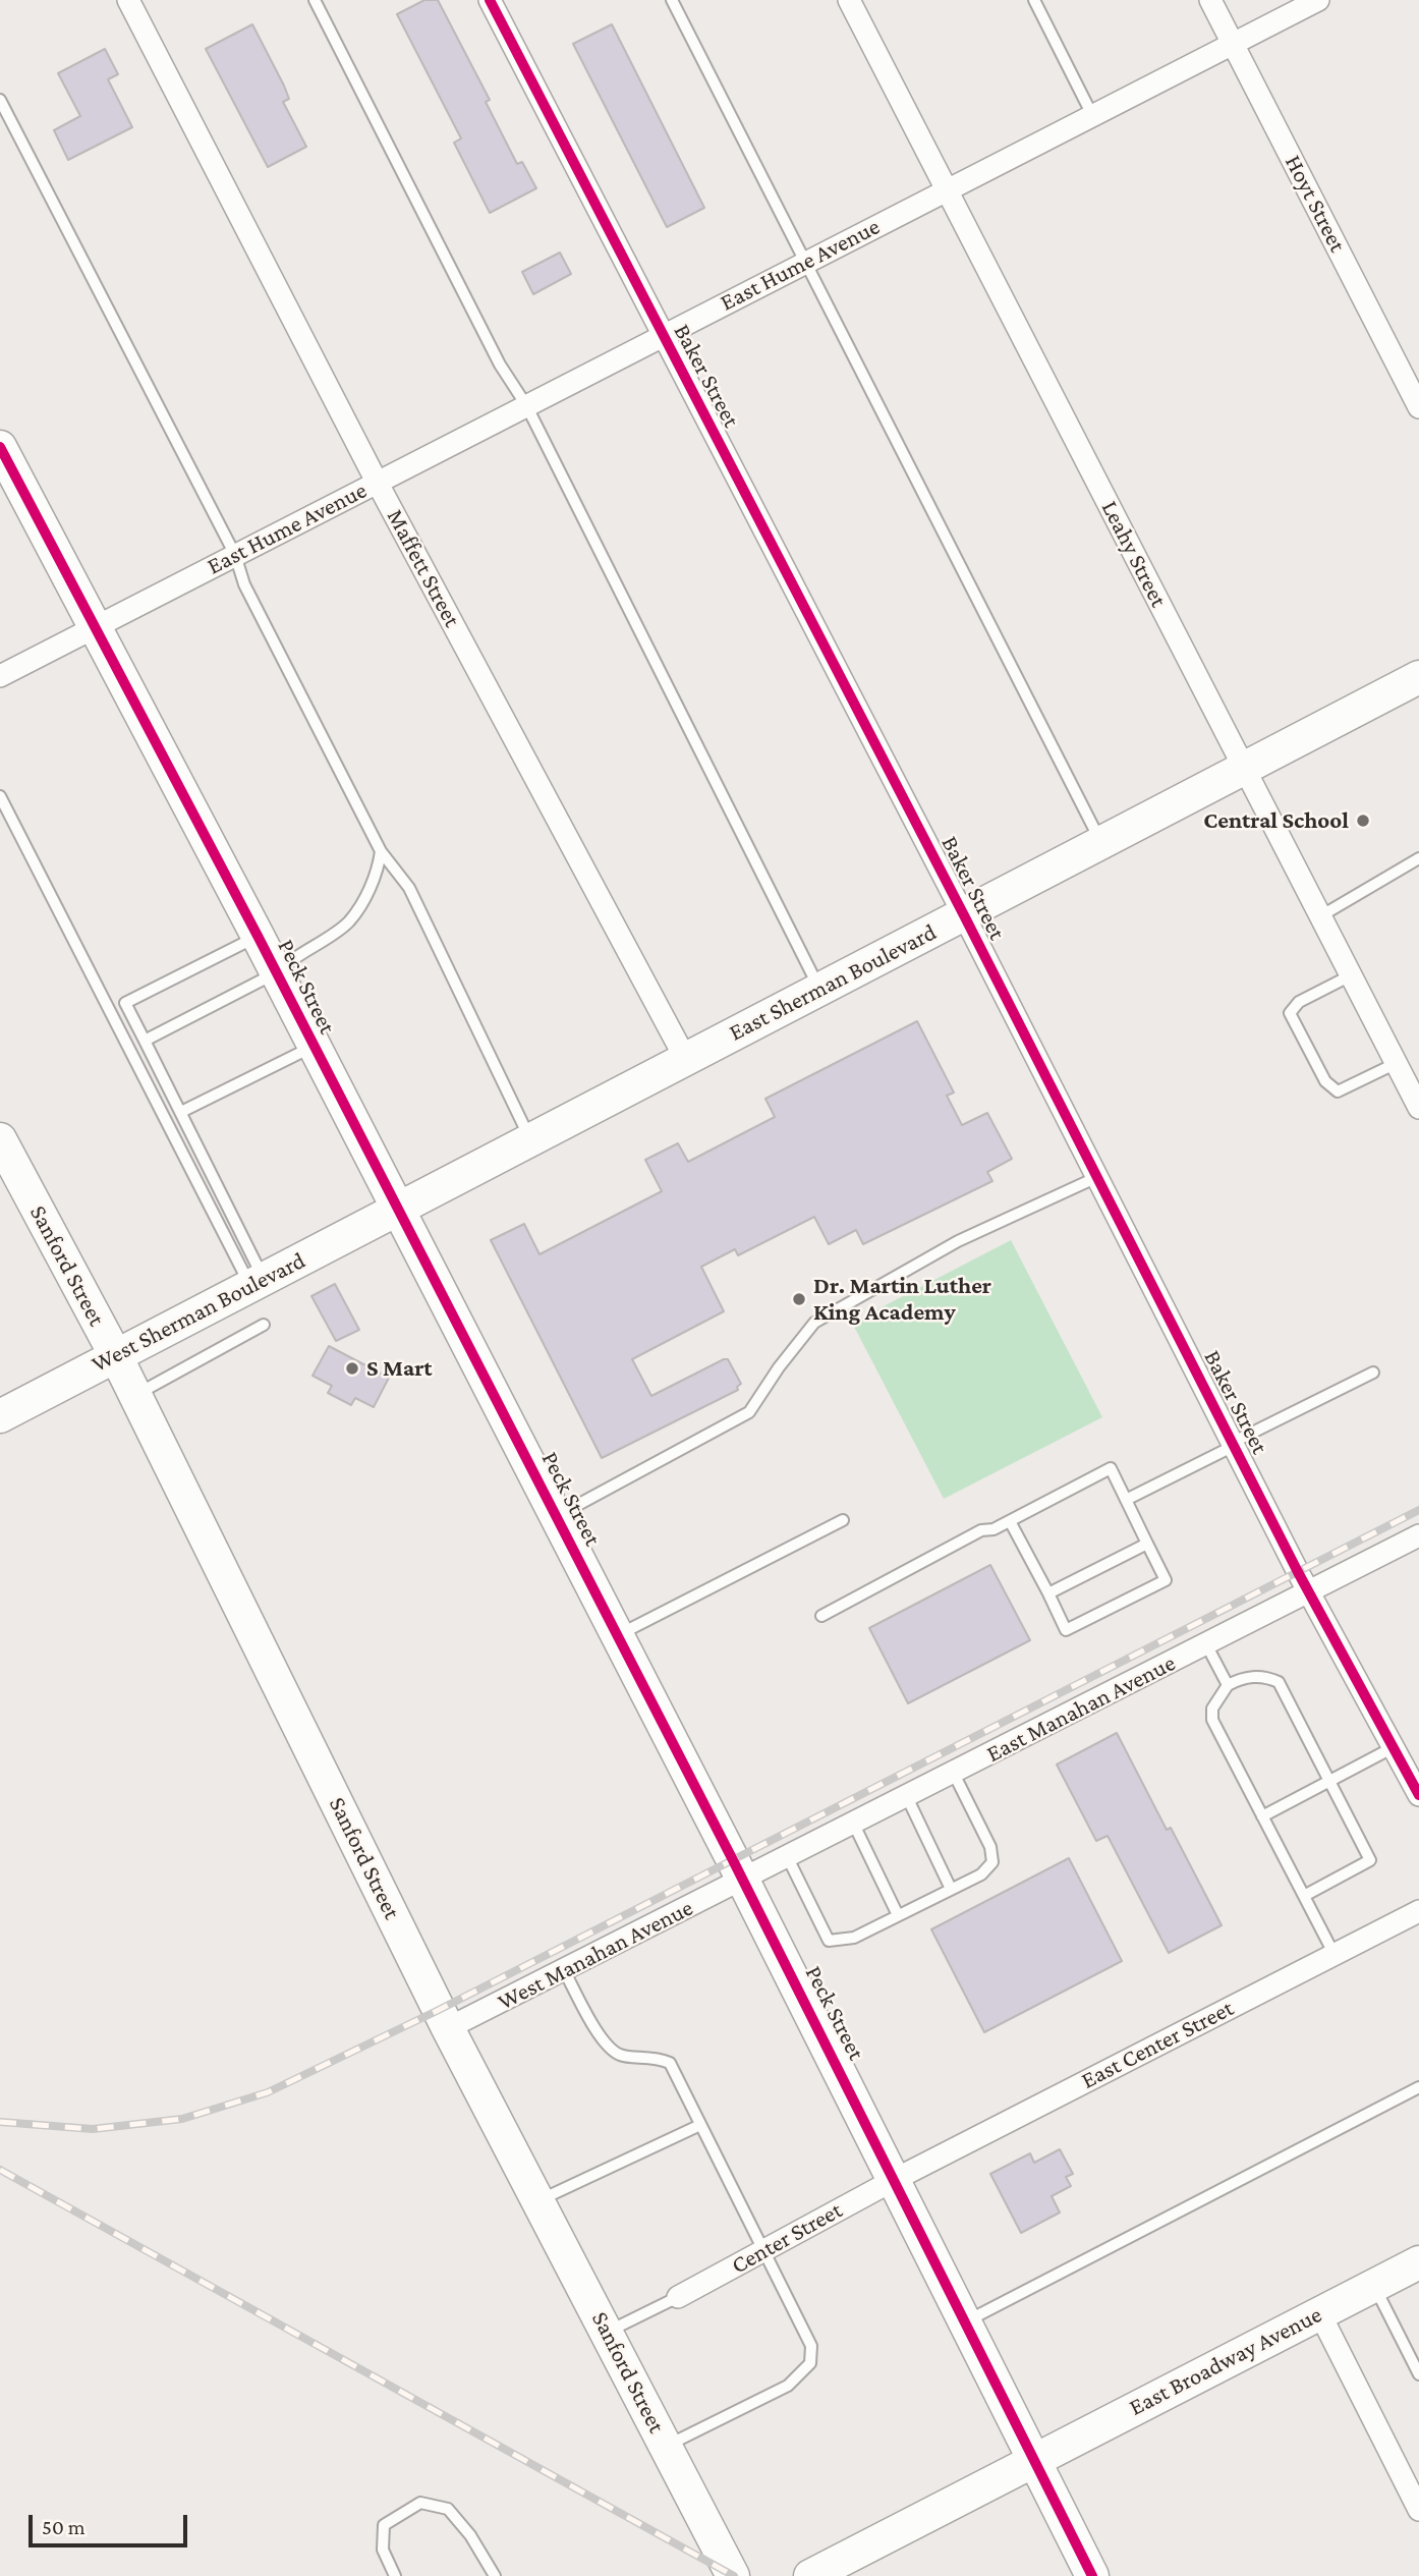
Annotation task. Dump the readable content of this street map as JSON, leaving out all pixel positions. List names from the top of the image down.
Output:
{
  "streets": {
    "street": [
      "Hoyt Street",
      "East Hume Avenue",
      "Baker Street",
      "Leahy Street",
      "Maffett Street",
      "East Sherman Boulevard",
      "Peck Street",
      "Sanford Street",
      "West Sherman Boulevard",
      "East Manahan Avenue",
      "West Manahan Avenue",
      "East Center Street",
      "Center Street",
      "East Broadway Avenue"
    ]
  },
  "crossings": [
    ["Hoyt Street", "East Hume Avenue"],
    ["East Hume Avenue", "Baker Street"],
    ["East Hume Avenue", "Leahy Street"],
    ["East Hume Avenue", "Maffett Street"],
    ["East Hume Avenue", "Peck Street"],
    ["Baker Street", "East Sherman Boulevard"],
    ["Baker Street", "East Manahan Avenue"],
    ["Leahy Street", "East Sherman Boulevard"],
    ["Maffett Street", "East Sherman Boulevard"],
    ["East Sherman Boulevard", "Peck Street"],
    ["East Sherman Boulevard", "West Sherman Boulevard"],
    ["Peck Street", "West Sherman Boulevard"],
    ["Peck Street", "East Manahan Avenue"],
    ["Peck Street", "West Manahan Avenue"],
    ["Peck Street", "East Center Street"],
    ["Peck Street", "Center Street"],
    ["Peck Street", "East Broadway Avenue"],
    ["Sanford Street", "West Sherman Boulevard"],
    ["Sanford Street", "West Manahan Avenue"],
    ["East Manahan Avenue", "West Manahan Avenue"],
    ["East Center Street", "Center Street"]
  ],
  "places": ["Central School", "Dr. Martin Luther King Academy", "S Mart"],
  "scale_bar": "50 m"
}
